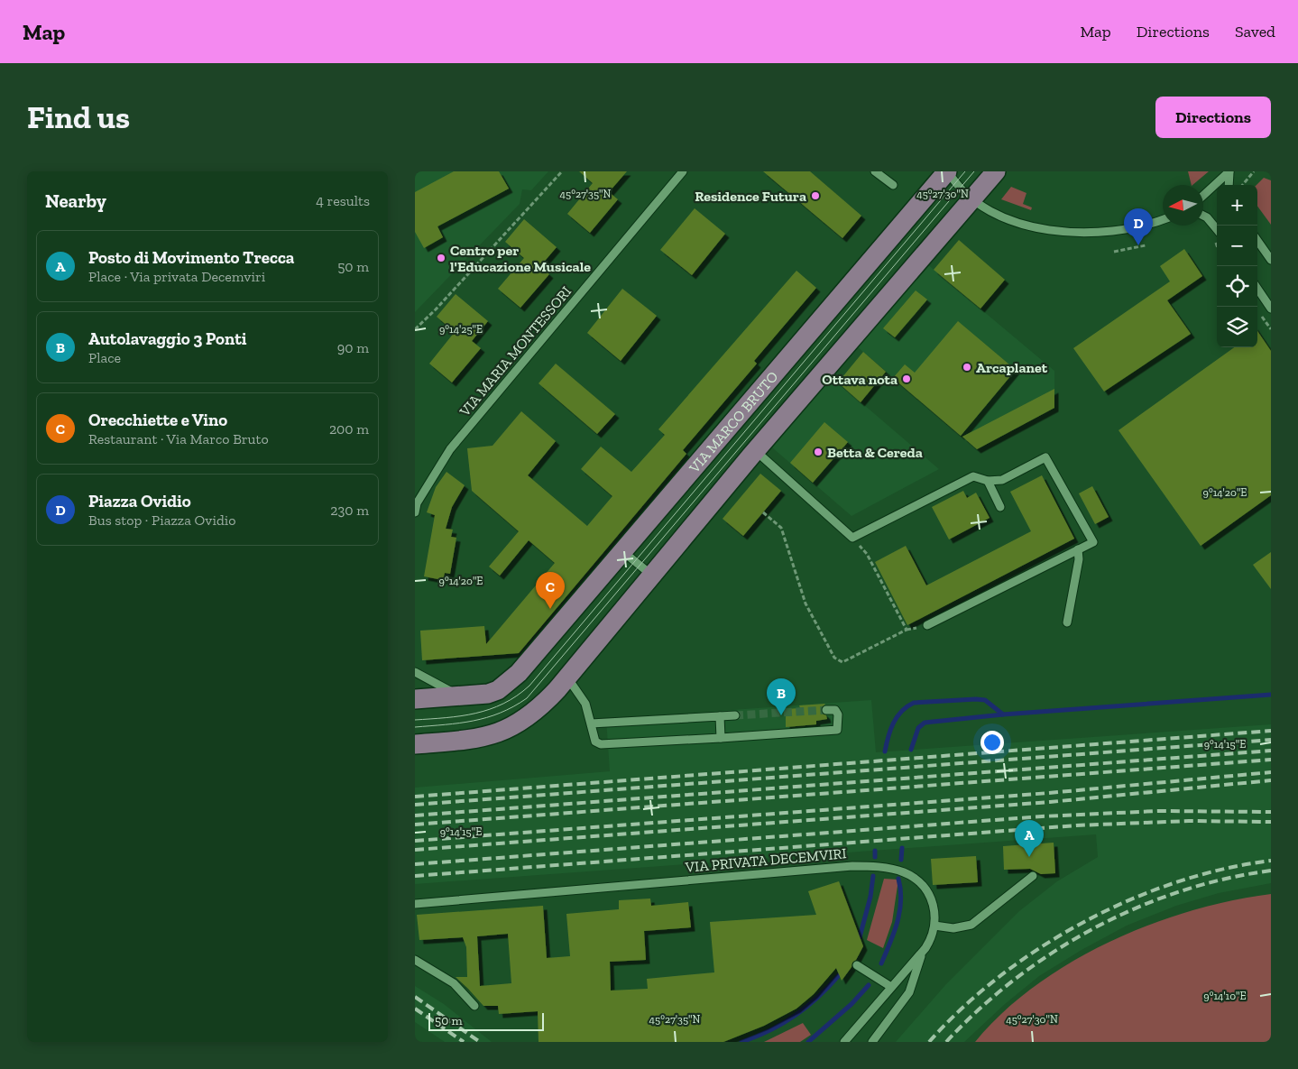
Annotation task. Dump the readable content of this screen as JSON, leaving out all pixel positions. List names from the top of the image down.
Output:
{
  "streets": {
    "main road": ["VIA MARCO BRUTO"],
    "street": ["VIA MARIA MONTESSORI", "VIA PRIVATA DECEMVIRI"]
  },
  "places": [
    "Residence Futura",
    "Centro per l'Educazione Musicale",
    "Arcaplanet",
    "Ottava nota",
    "Betta & Cereda"
  ],
  "scale_bar": "50 m",
  "north": "left",
  "page": {
    "header": "Map",
    "nav": ["Map", "Directions", "Saved"],
    "buttons": "Directions",
    "title": "Find us",
    "heading": ["Nearby", "4 results"],
    "map_buttons": ["+", "−"],
    "pins": [
      "D",
      "C",
      "B",
      "A"
    ],
    "list": [
      {
        "mark": "A",
        "name": "Posto di Movimento Trecca",
        "note": "Place · Via privata Decemviri",
        "value": "50 m"
      },
      {
        "mark": "B",
        "name": "Autolavaggio 3 Ponti",
        "note": "Place",
        "value": "90 m"
      },
      {
        "mark": "C",
        "name": "Orecchiette e Vino",
        "note": "Restaurant · Via Marco Bruto",
        "value": "200 m"
      },
      {
        "mark": "D",
        "name": "Piazza Ovidio",
        "note": "Bus stop · Piazza Ovidio",
        "value": "230 m"
      }
    ],
    "scale": "50 m"
  },
  "coordinates": [
    "45°27'35\"N",
    "45°27'30\"N",
    "9°14'25\"E",
    "9°14'20\"E",
    "9°14'15\"E",
    "9°14'10\"E"
  ]
}
